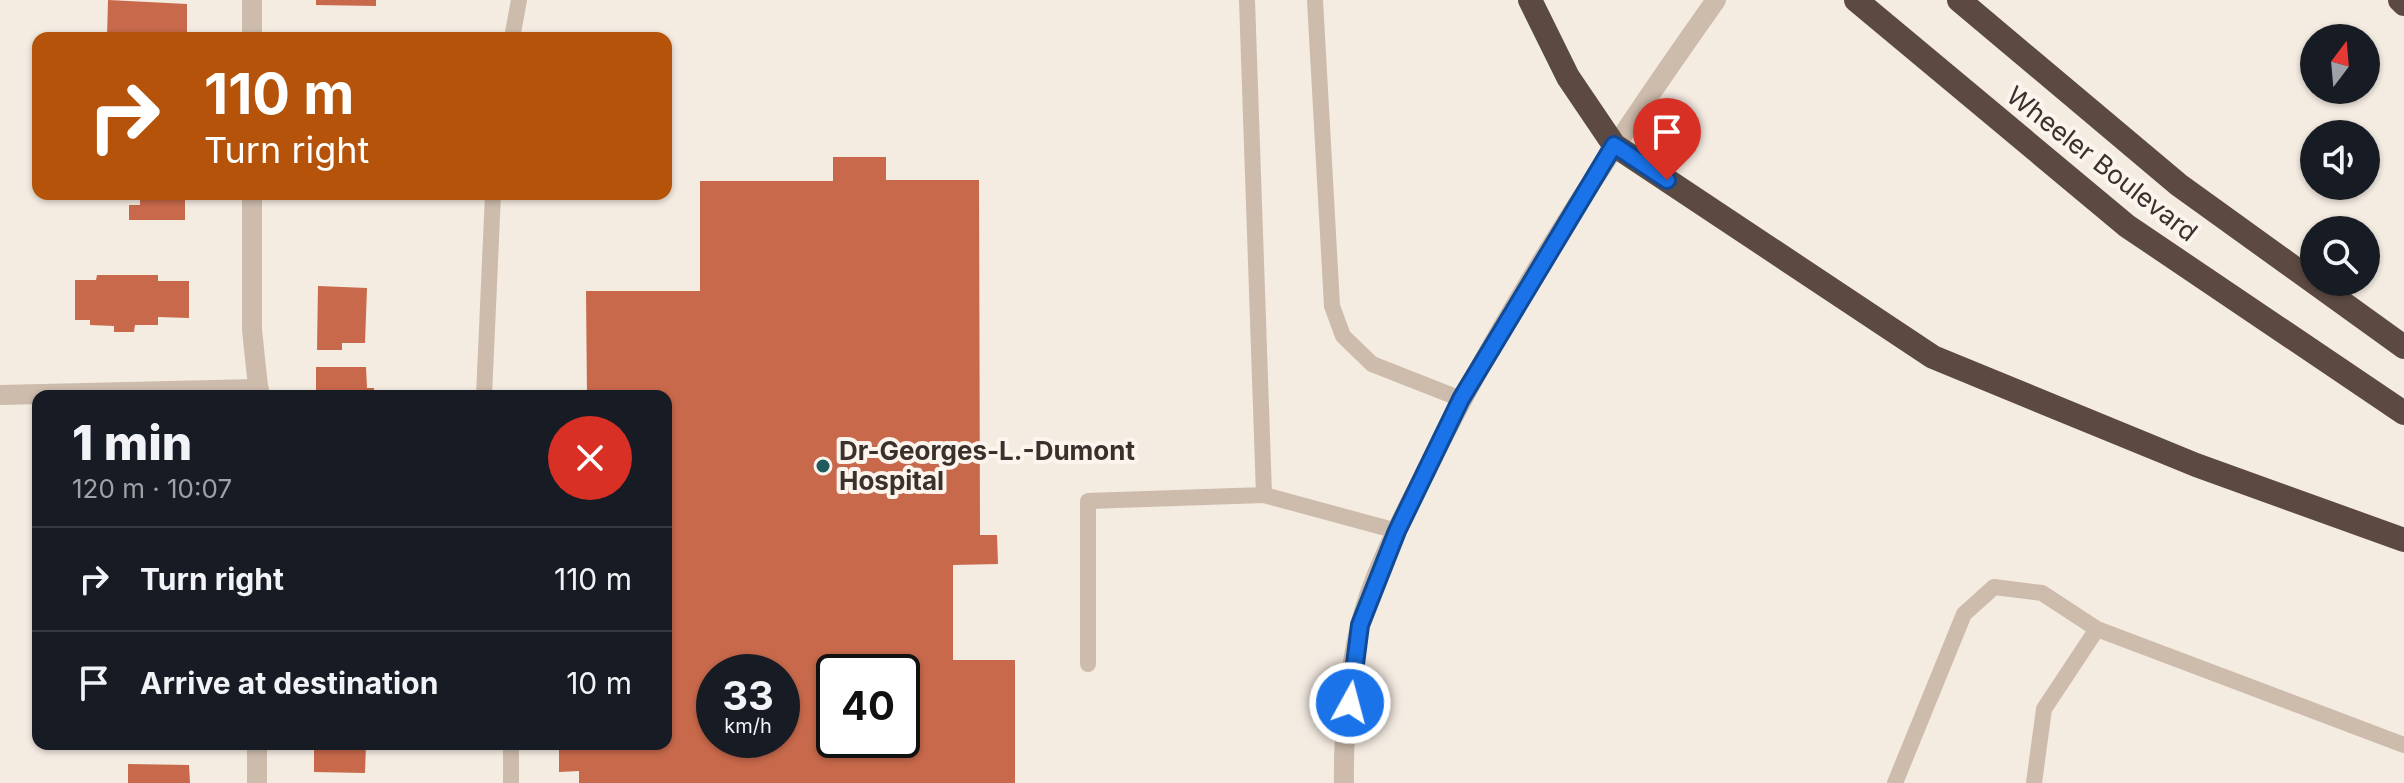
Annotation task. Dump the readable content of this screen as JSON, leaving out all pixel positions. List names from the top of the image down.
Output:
{
  "streets": {
    "highway": ["Wheeler Boulevard"]
  },
  "places": ["Dr-Georges-L.-Dumont Hospital"],
  "north": "top",
  "page": {
    "turn": ["110 m", "Turn right"],
    "heading": ["1 min", "120 m · 10:07"],
    "list": [
      {
        "name": "Turn right",
        "value": "110 m"
      },
      {
        "name": "Arrive at destination",
        "value": "10 m"
      }
    ],
    "speed": "33 km/h",
    "limit": "40"
  }
}
